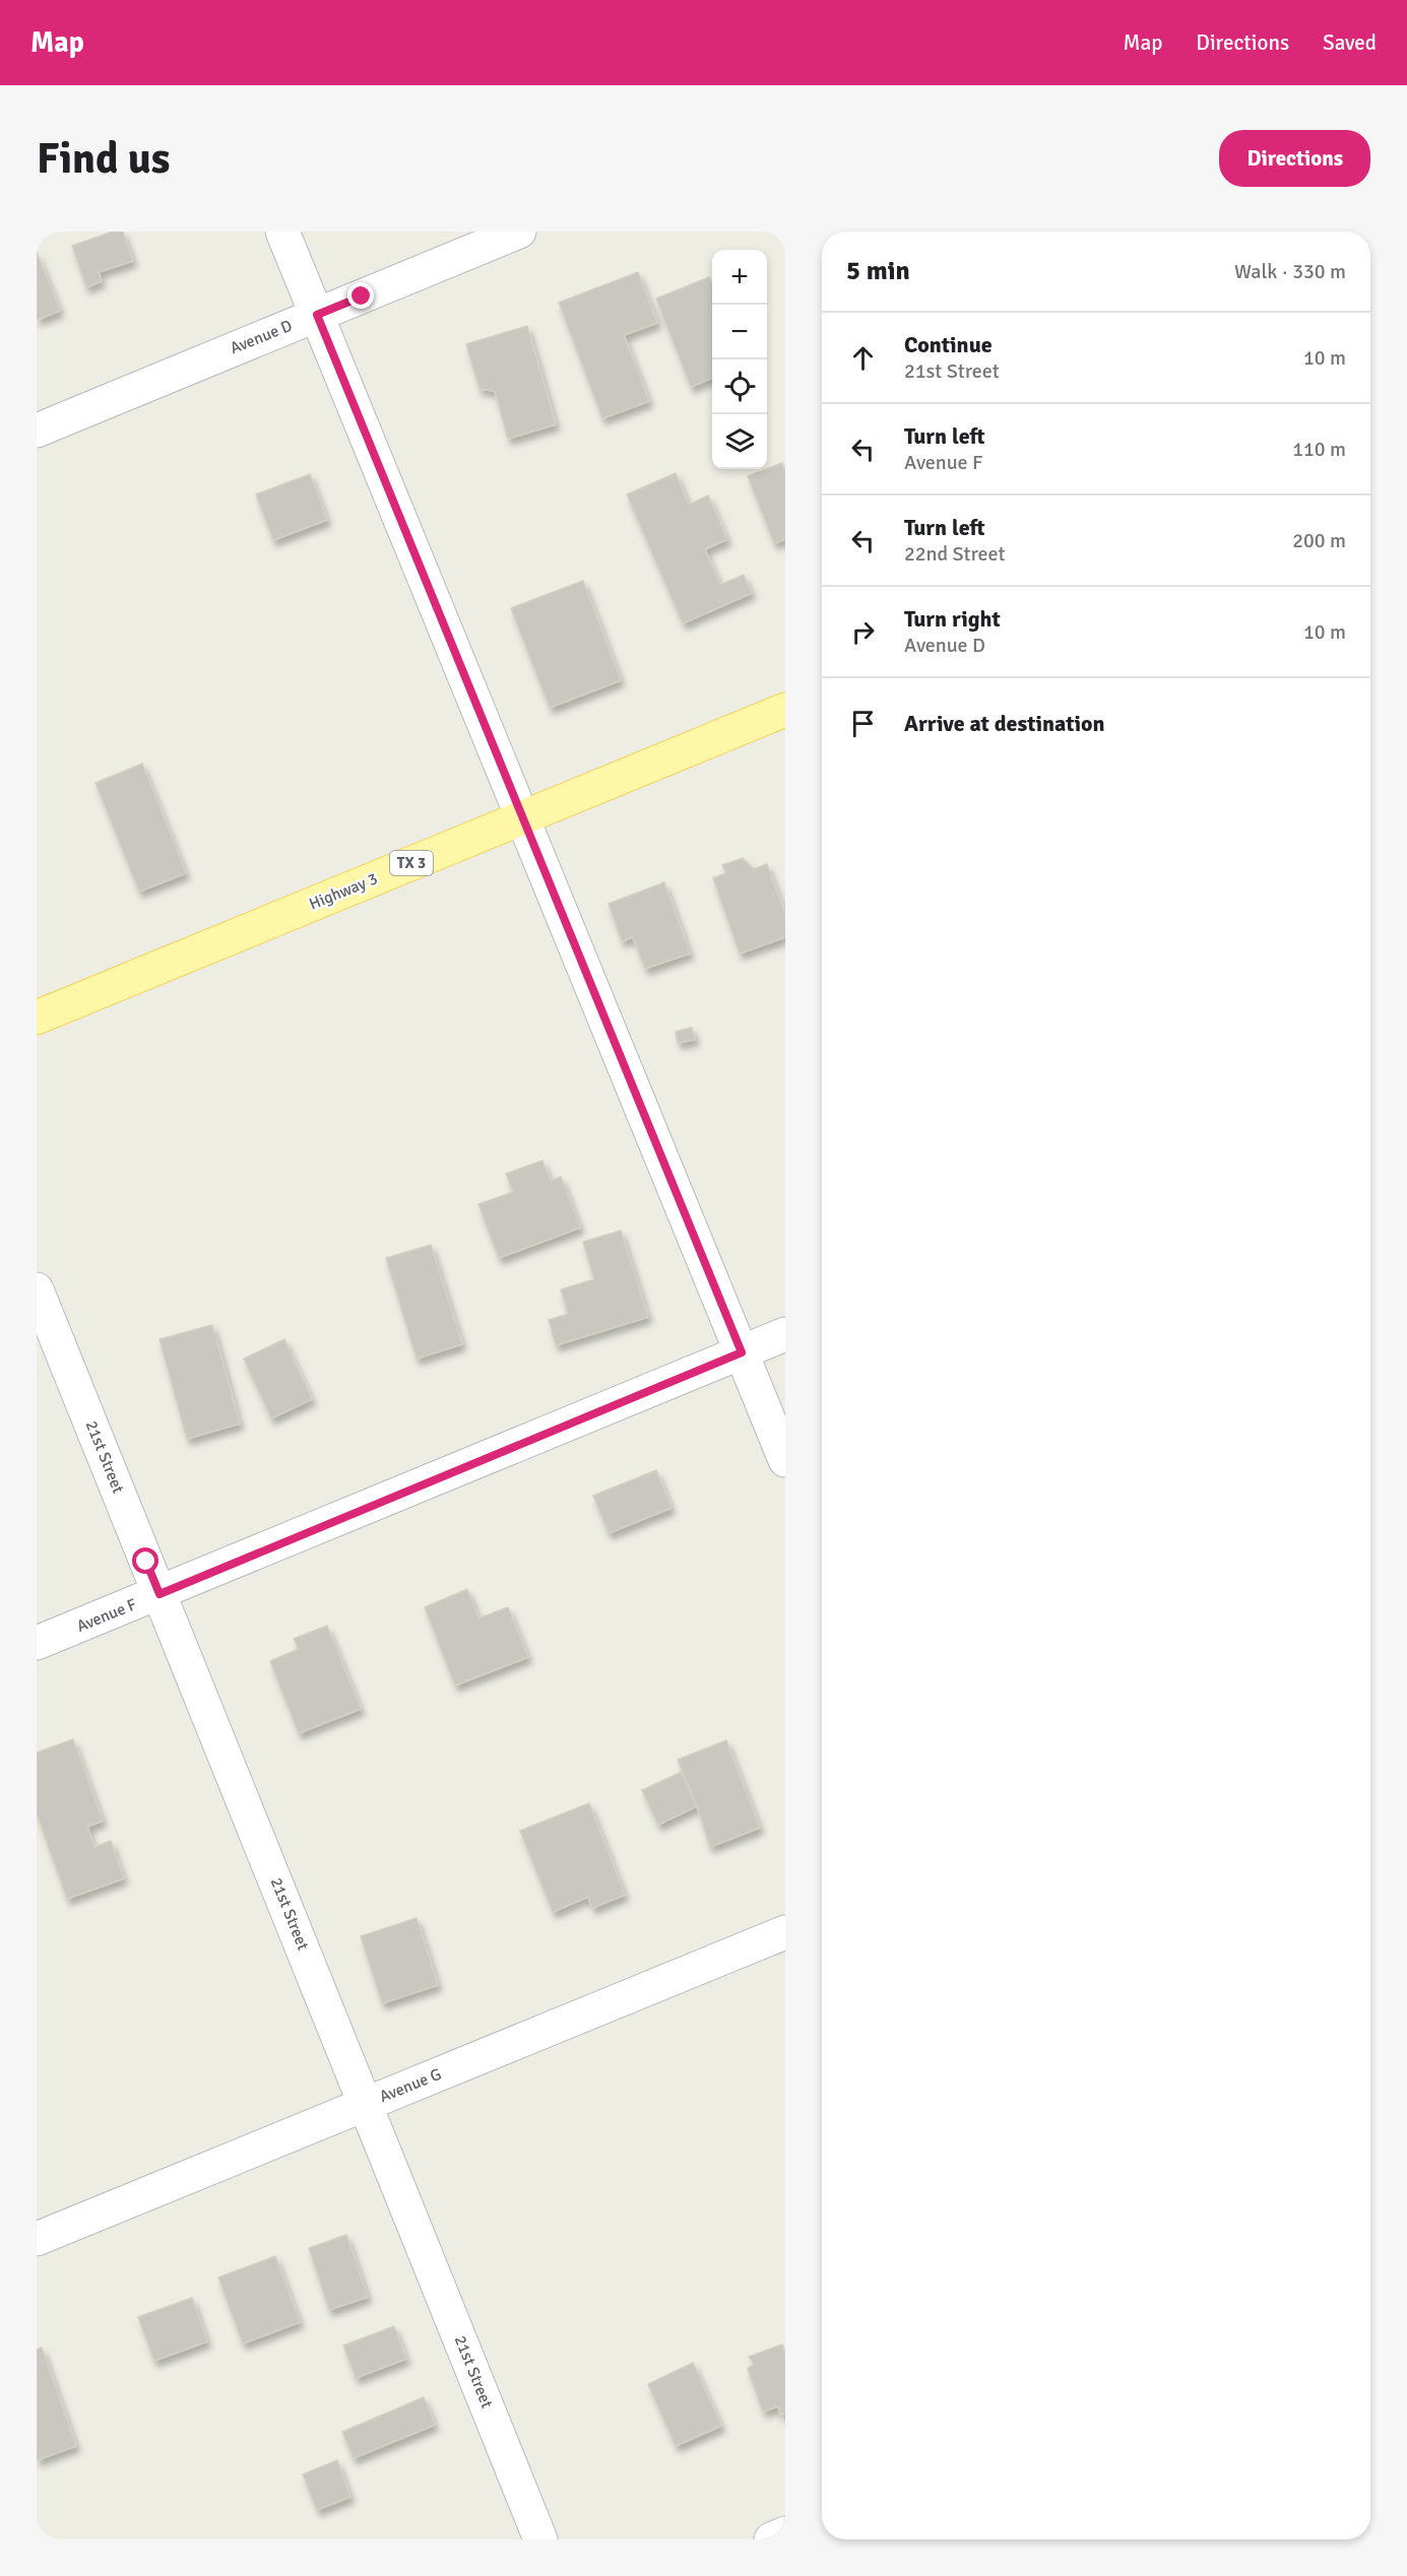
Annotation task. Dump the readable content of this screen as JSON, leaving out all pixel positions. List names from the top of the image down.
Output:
{
  "streets": {
    "main road": ["TX 3", "Highway 3"],
    "street": [
      "Avenue D",
      "21st Street",
      "Avenue F",
      "Avenue G"
    ]
  },
  "crossings": [
    ["21st Street", "Avenue F"],
    ["21st Street", "Avenue G"]
  ],
  "page": {
    "header": "Map",
    "nav": ["Map", "Directions", "Saved"],
    "buttons": "Directions",
    "title": "Find us",
    "heading": ["5 min", "Walk · 330 m"],
    "map_buttons": ["+", "−"],
    "list": [
      ["Continue", "21st Street", "10 m"],
      ["Turn left", "Avenue F", "110 m"],
      ["Turn left", "22nd Street", "200 m"],
      ["Turn right", "Avenue D", "10 m"],
      "Arrive at destination"
    ]
  }
}
